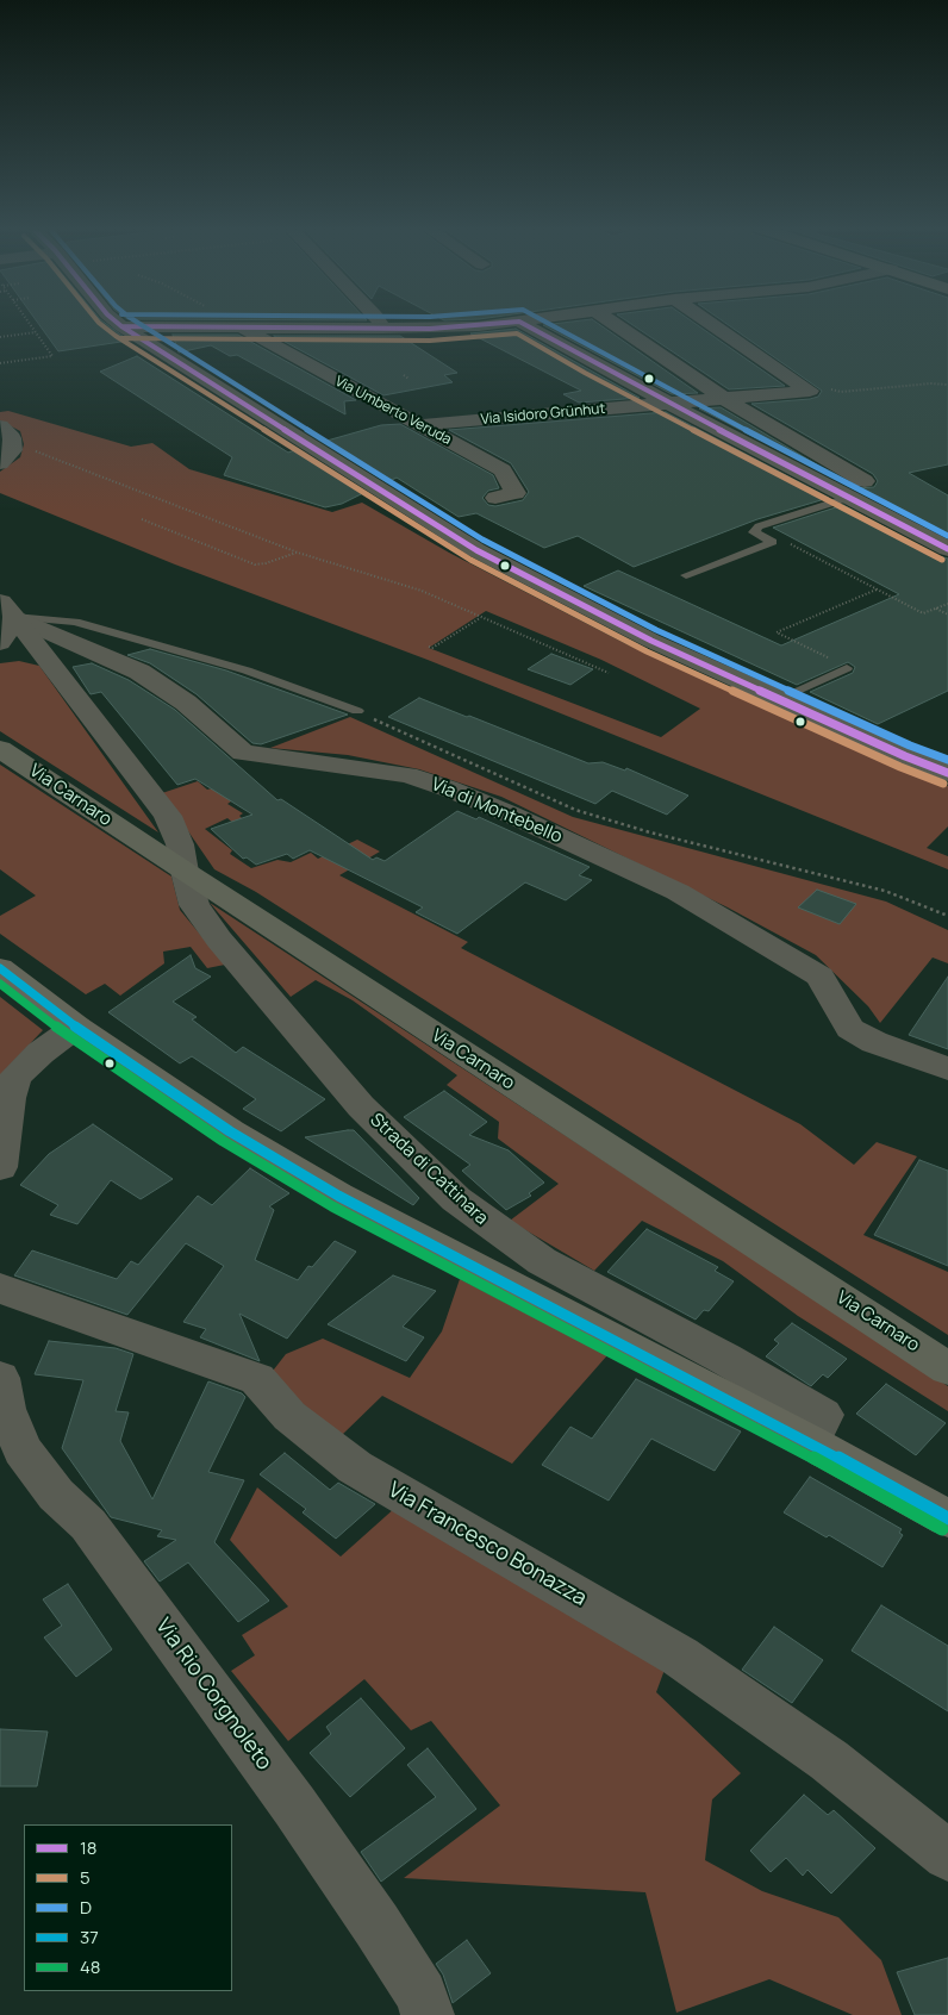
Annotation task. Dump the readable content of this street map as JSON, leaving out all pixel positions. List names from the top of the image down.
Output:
{
  "streets": {
    "main road": ["Via Carnaro"],
    "street": [
      "Via Umberto Veruda",
      "Via Isidoro Grünhut",
      "Via di Montebello",
      "Strada di Cattinara",
      "Via Francesco Bonazza",
      "Via Rio Corgnoleto"
    ]
  },
  "crossings": [
    ["Via Umberto Veruda", "Via Isidoro Grünhut"],
    ["Via Carnaro", "Strada di Cattinara"]
  ],
  "lines": [
    "transit line 18",
    "transit line 5",
    "transit line D",
    "transit line 37",
    "transit line 48"
  ],
  "legend": [
    "18",
    "5",
    "D",
    "37",
    "48"
  ]
}
